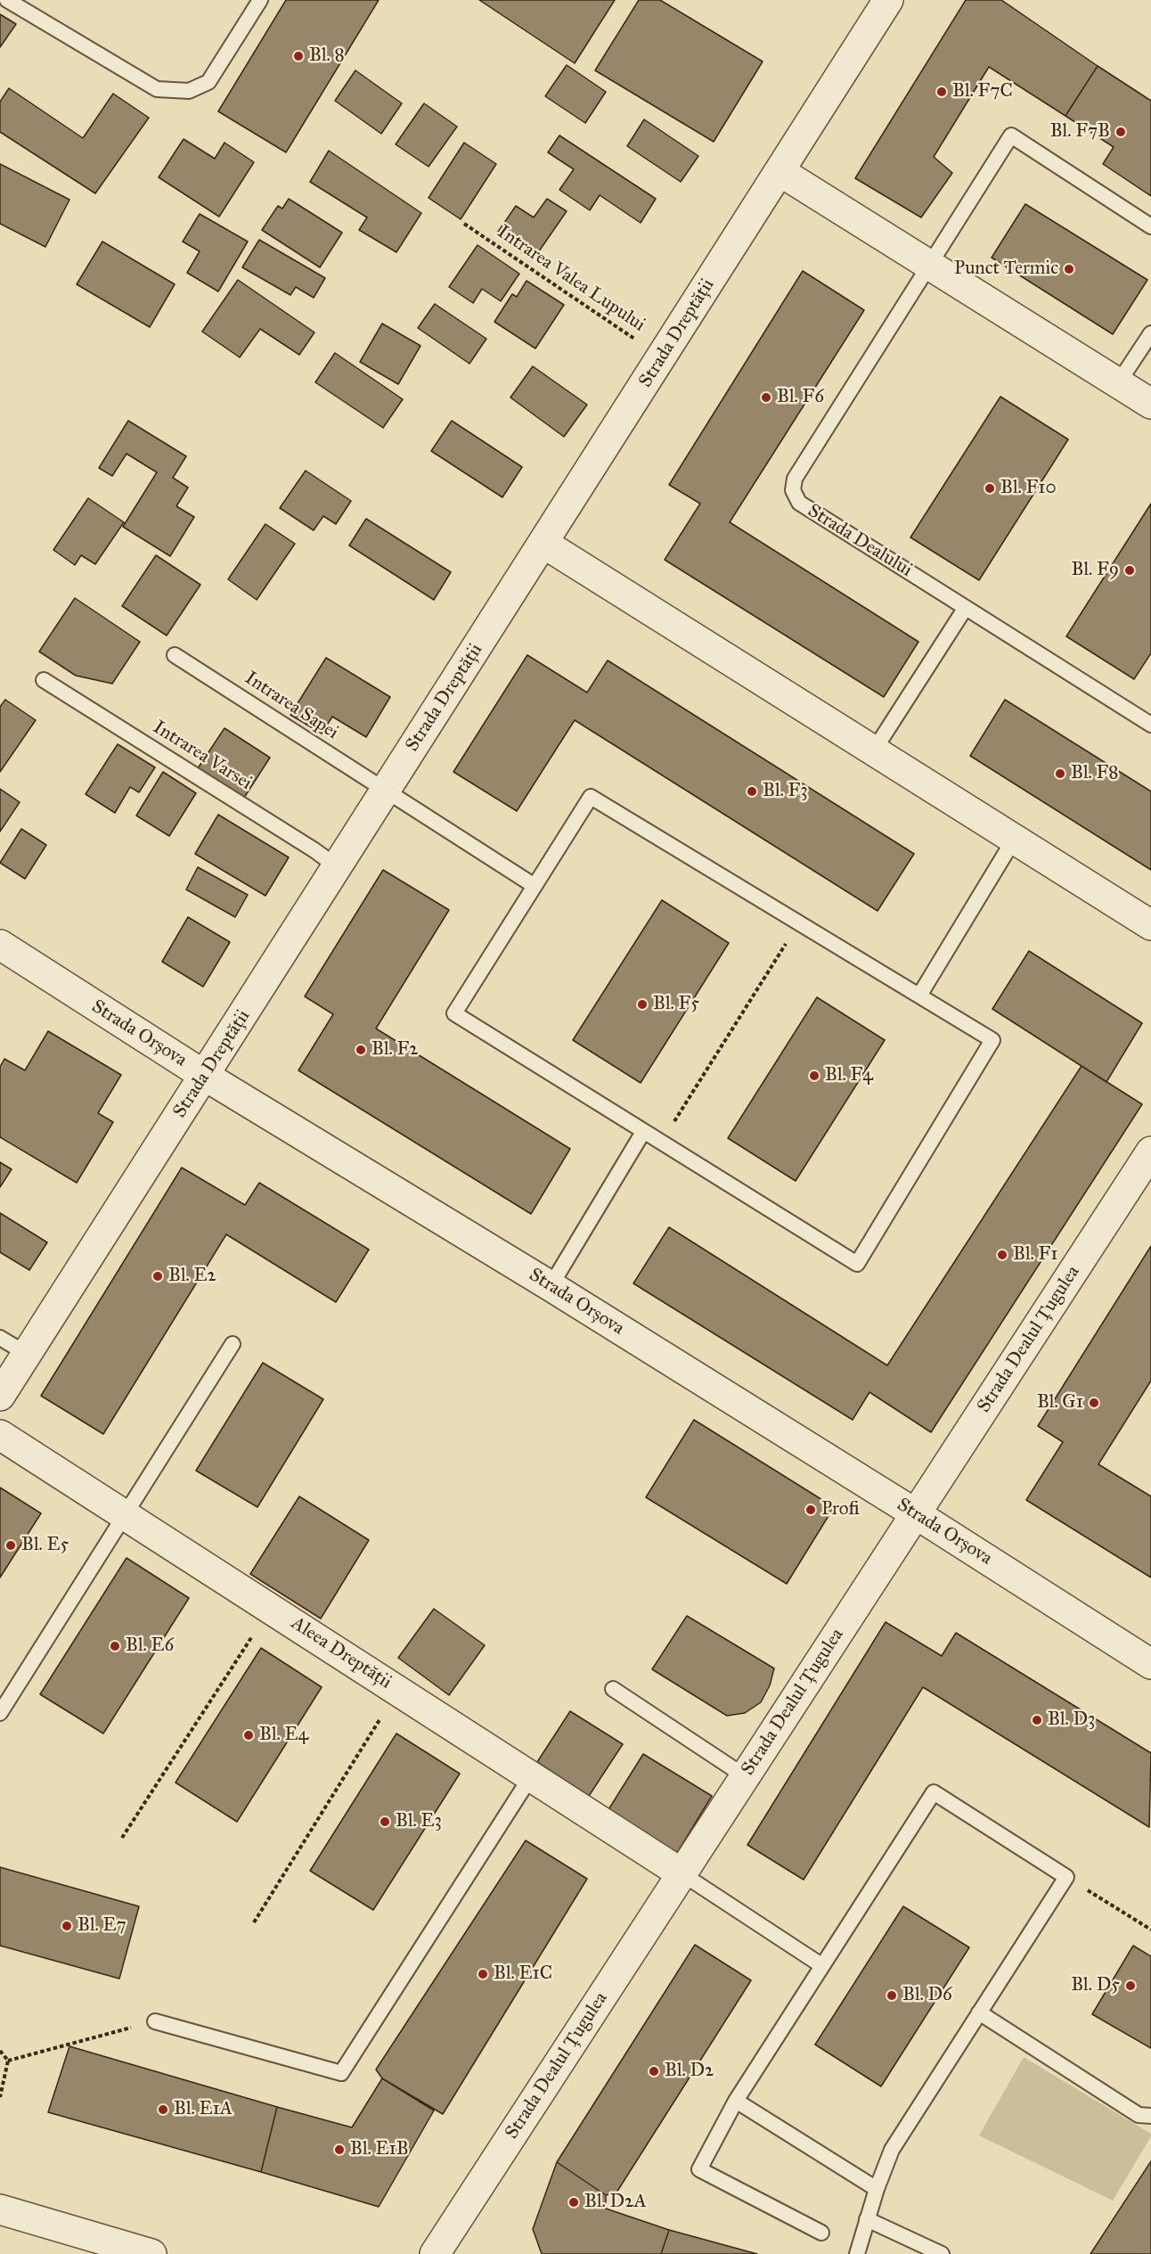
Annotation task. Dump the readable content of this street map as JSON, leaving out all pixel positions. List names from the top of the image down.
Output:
{
  "streets": {
    "street": [
      "Strada Dreptății",
      "Strada Orșova",
      "Strada Dealul Țugulea",
      "Aleea Dreptății"
    ],
    "lane": ["Strada Dealului", "Intrarea Sapei", "Intrarea Varsei"],
    "path": ["Intrarea Valea Lupului"]
  },
  "crossings": [
    ["Intrarea Valea Lupului", "Strada Dreptății"],
    ["Strada Dreptății", "Intrarea Sapei"],
    ["Strada Dreptății", "Intrarea Varsei"],
    ["Strada Dreptății", "Strada Orșova"],
    ["Strada Orșova", "Strada Dealul Țugulea"],
    ["Strada Dealul Țugulea", "Aleea Dreptății"]
  ],
  "places": [
    "Bl. 8",
    "Bl. F7C",
    "Bl. F7B",
    "Punct Termic",
    "Bl. F6",
    "Bl. F10",
    "Bl. F9",
    "Bl. F8",
    "Bl. F3",
    "Bl. F5",
    "Bl. F2",
    "Bl. F4",
    "Bl. F1",
    "Bl. E2",
    "Bl. G1",
    "Profi",
    "Bl. E5",
    "Bl. E6",
    "Bl. D3",
    "Bl. E4",
    "Bl. E3",
    "Bl. E7",
    "Bl. E1C",
    "Bl. D5",
    "Bl. D6",
    "Bl. D2",
    "Bl. E1A",
    "Bl. E1B",
    "Bl. D2A"
  ]
}
